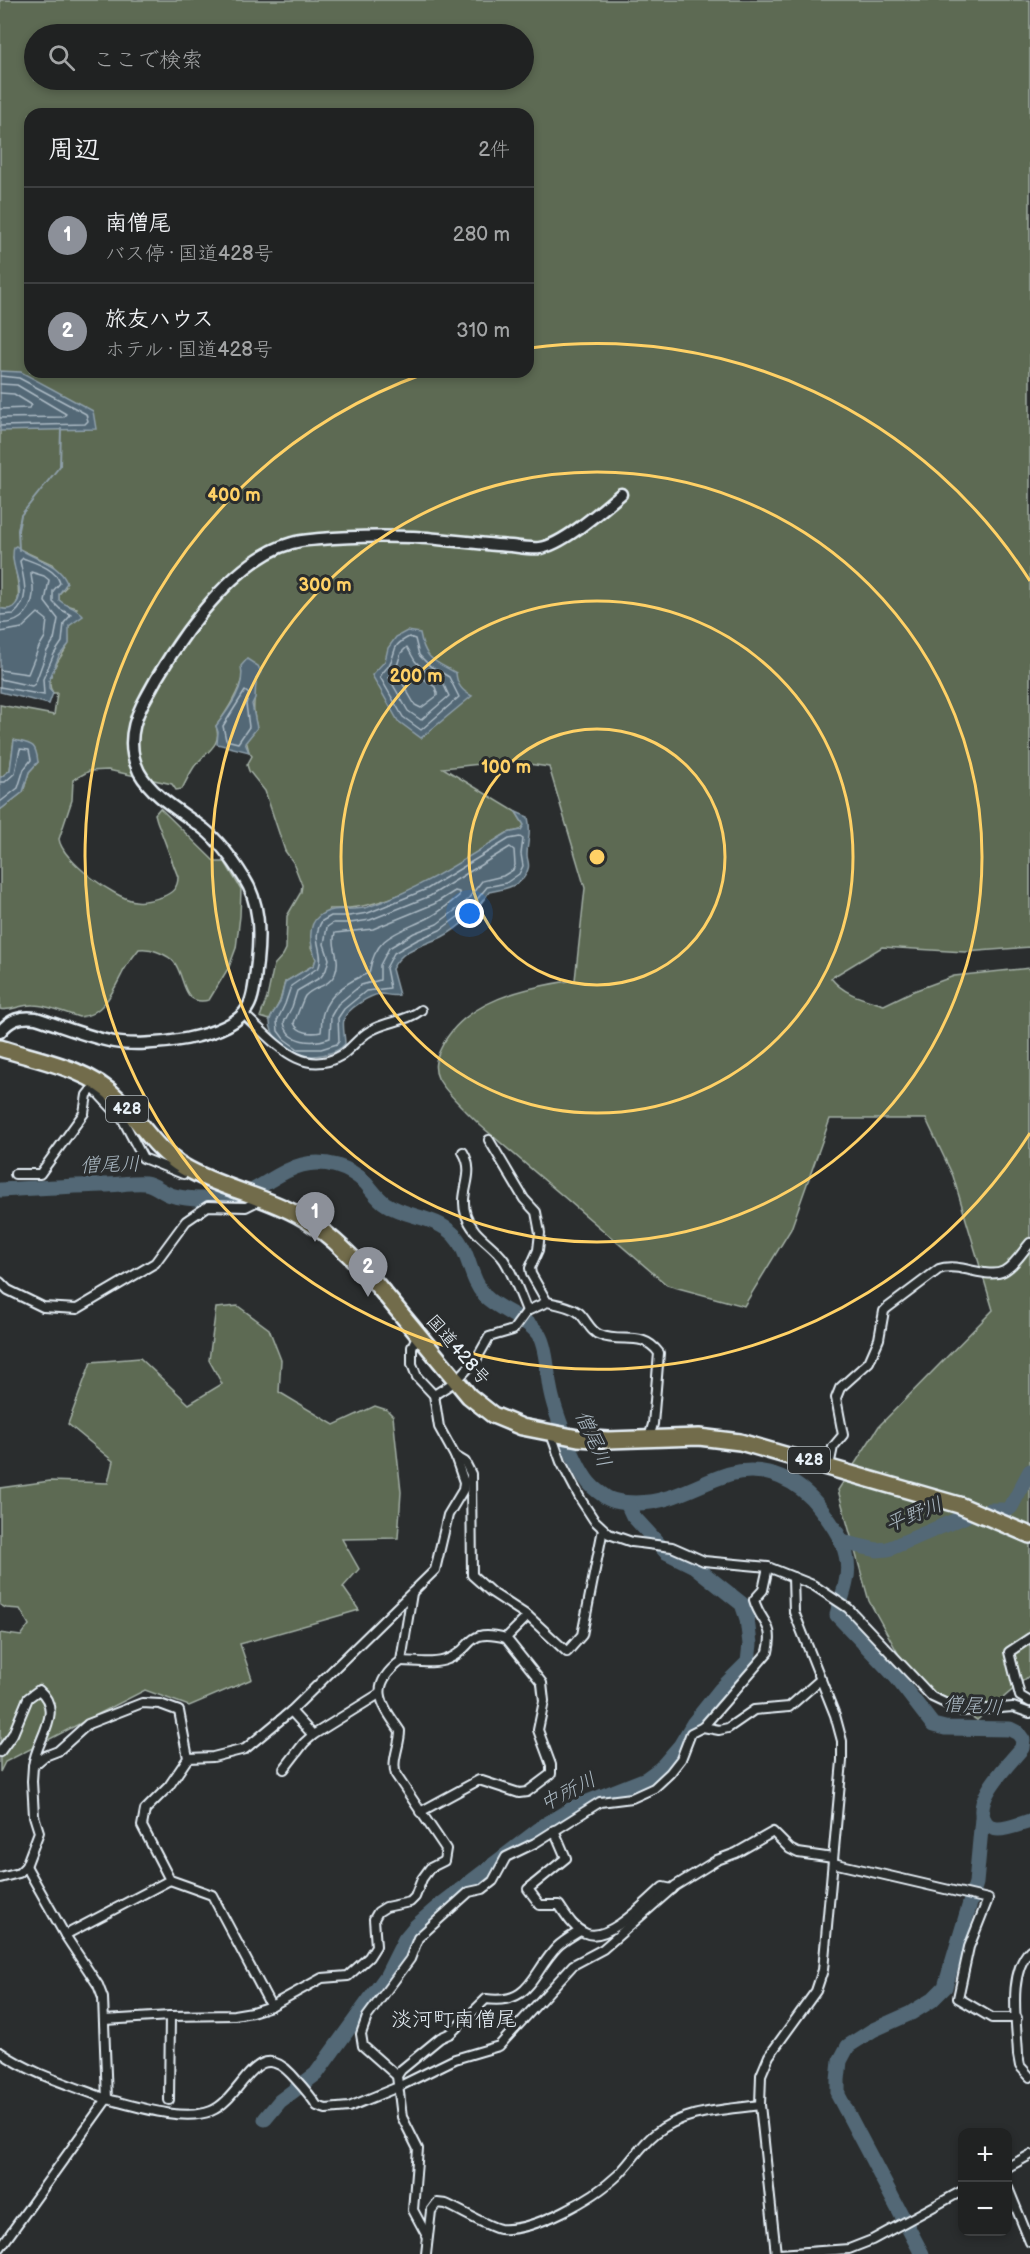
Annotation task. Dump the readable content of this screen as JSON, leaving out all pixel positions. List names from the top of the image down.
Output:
{
  "streets": {
    "highway": ["428", "国道428号"]
  },
  "districts": ["淡河町南僧尾"],
  "water": ["僧尾川", "平野川", "中所川"],
  "page": {
    "search": "ここで検索",
    "heading": ["周辺", "2件"],
    "list": [
      {
        "mark": "1",
        "name": "南僧尾",
        "note": "バス停 · 国道428号",
        "value": "280 m"
      },
      {
        "mark": "2",
        "name": "旅友ハウス",
        "note": "ホテル · 国道428号",
        "value": "310 m"
      }
    ],
    "pins": ["1", "2"],
    "map_buttons": ["+", "−"]
  },
  "rings": [
    "400 m",
    "300 m",
    "200 m",
    "100 m"
  ]
}
